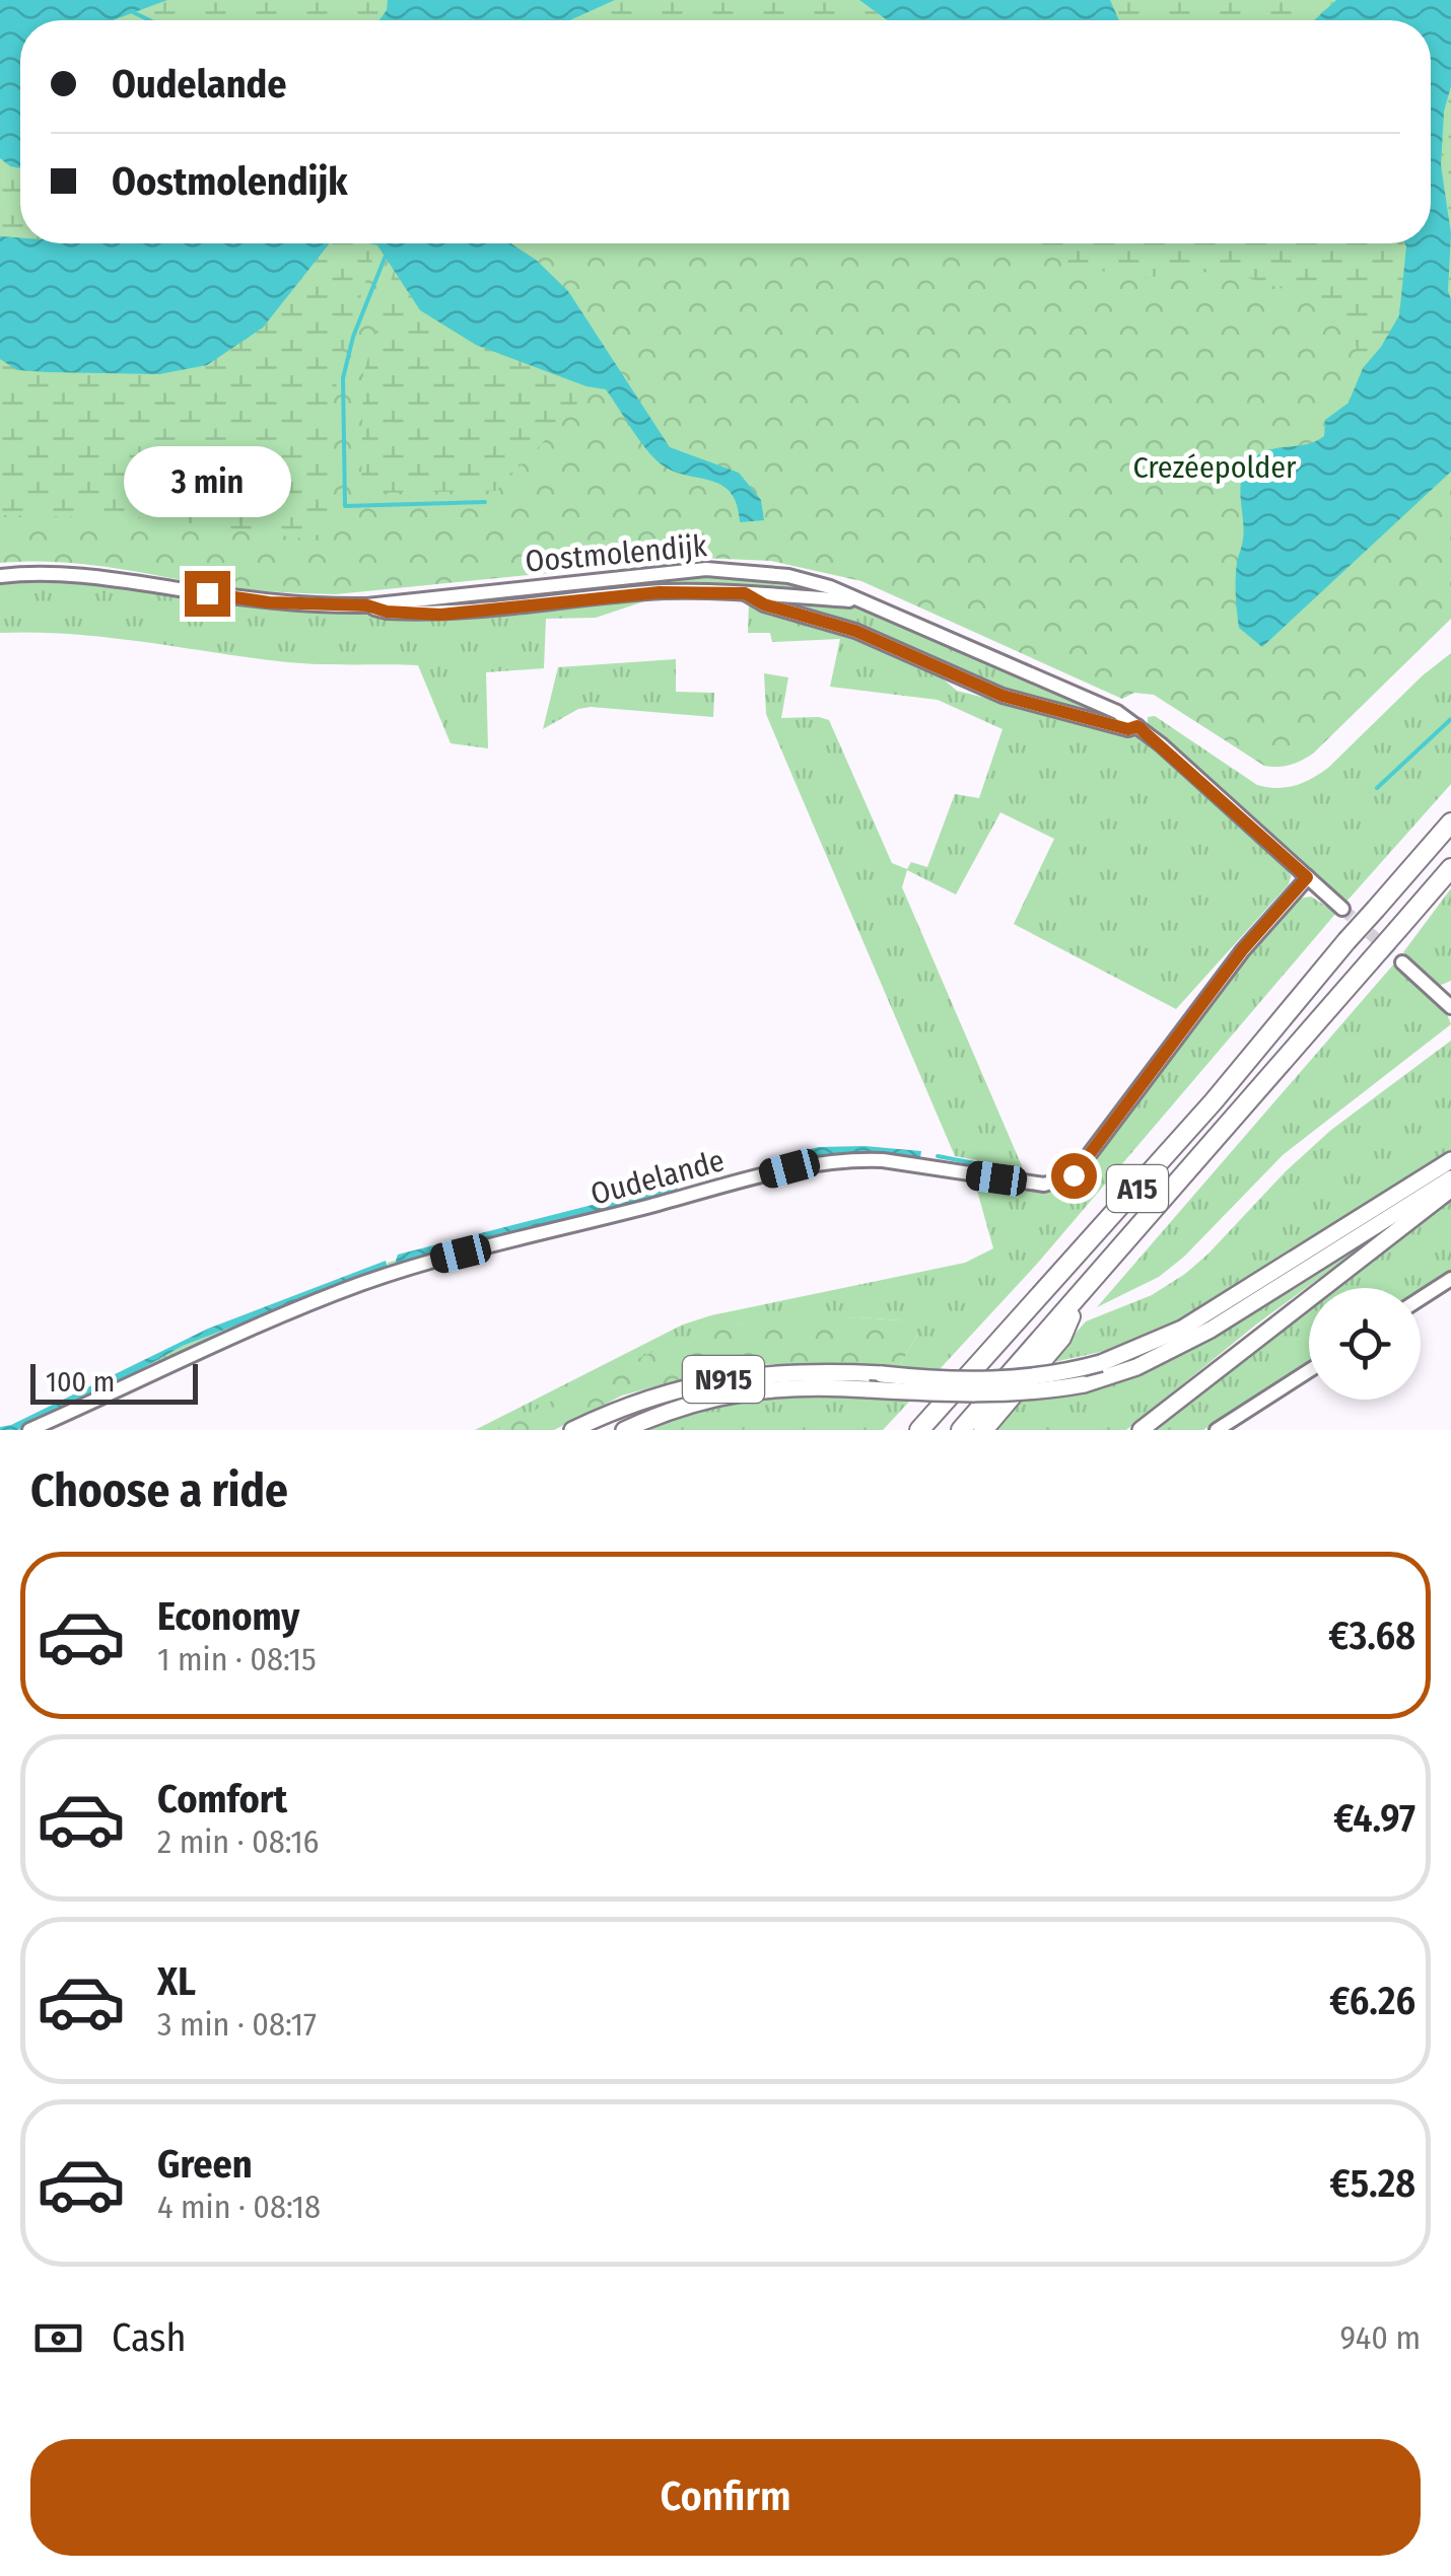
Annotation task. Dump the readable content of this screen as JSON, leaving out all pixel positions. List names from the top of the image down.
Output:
{
  "streets": {
    "highway": ["A15"],
    "main road": ["N915"],
    "street": ["Oostmolendijk", "Oudelande"]
  },
  "crossings": [
    ["Oostmolendijk", "Oudelande"]
  ],
  "parks": ["Crezéepolder"],
  "scale_bar": "100 m",
  "page": {
    "banner": ["Oudelande", "Oostmolendijk"],
    "bubble": "3 min",
    "scale": "100 m",
    "heading": "Choose a ride",
    "list": [
      {
        "name": "Economy",
        "note": "1 min · 08:15",
        "value": "€3.68"
      },
      {
        "name": "Comfort",
        "note": "2 min · 08:16",
        "value": "€4.97"
      },
      {
        "name": "XL",
        "note": "3 min · 08:17",
        "value": "€6.26"
      },
      {
        "name": "Green",
        "note": "4 min · 08:18",
        "value": "€5.28"
      }
    ],
    "pay": ["Cash", "940 m"],
    "buttons": "Confirm"
  }
}
